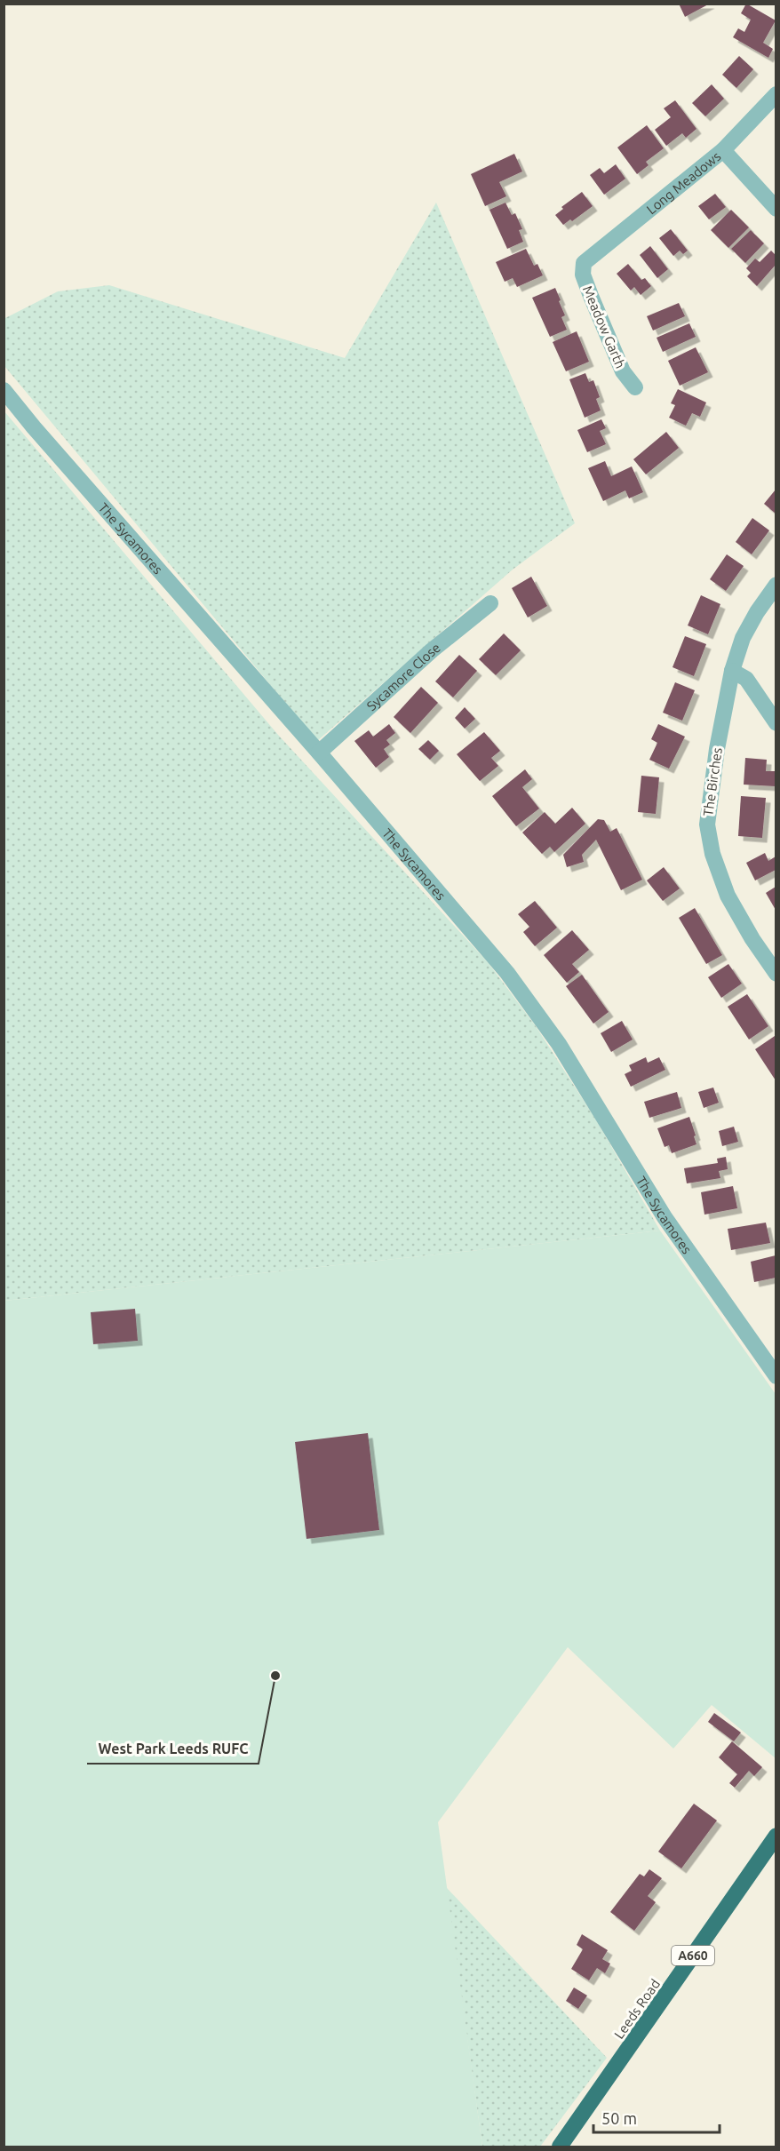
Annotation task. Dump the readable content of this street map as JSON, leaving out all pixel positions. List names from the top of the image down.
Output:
{
  "streets": {
    "highway": ["A660", "Leeds Road"],
    "street": [
      "Long Meadows",
      "Meadow Garth",
      "The Sycamores",
      "Sycamore Close",
      "The Birches"
    ]
  },
  "crossings": [
    ["Long Meadows", "Meadow Garth"],
    ["The Sycamores", "Sycamore Close"]
  ],
  "places": ["West Park Leeds RUFC"],
  "scale_bar": "50 m"
}
